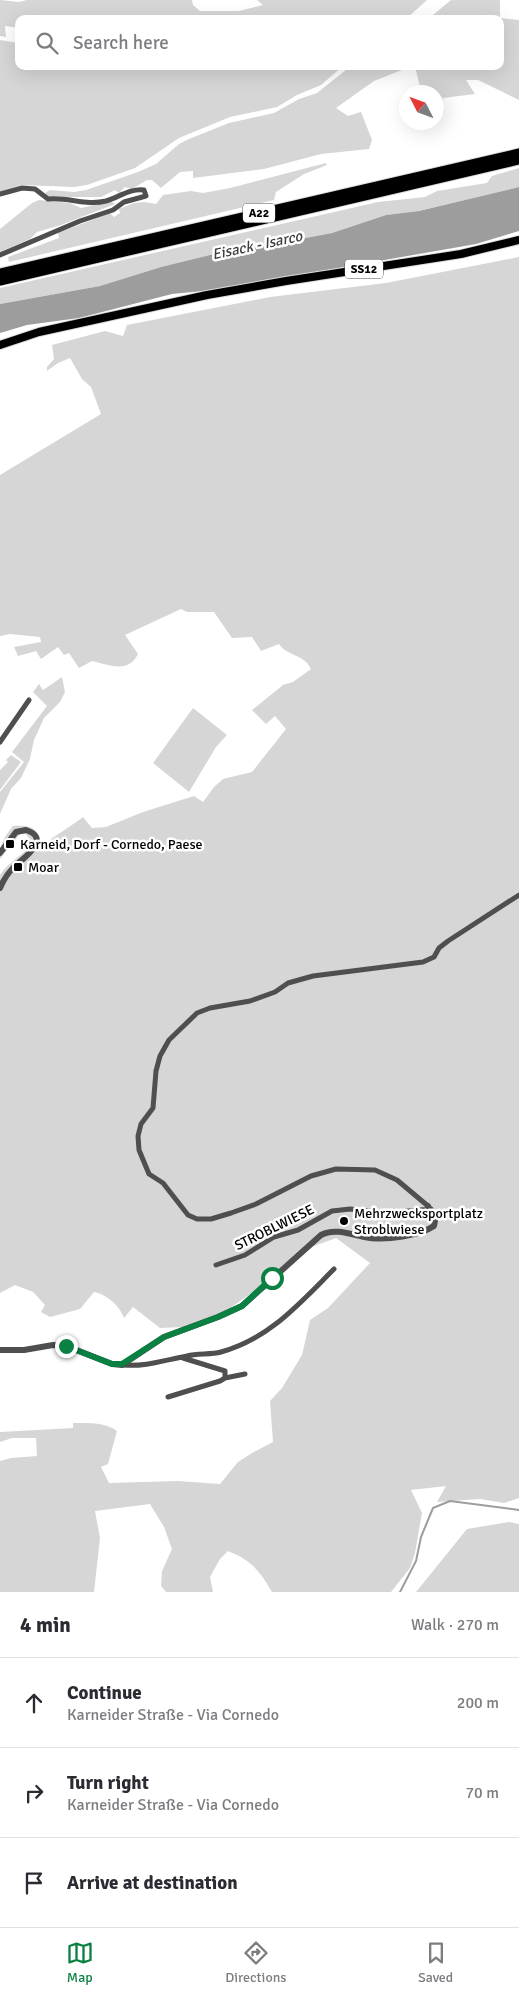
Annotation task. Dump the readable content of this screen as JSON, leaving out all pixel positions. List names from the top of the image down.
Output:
{
  "streets": {
    "highway": ["A22"],
    "main road": ["SS12"],
    "street": ["STROBLWIESE"]
  },
  "water": ["Eisack - Isarco"],
  "places": {
    "transit": ["Karneid, Dorf - Cornedo, Paese", "Moar"],
    "other": ["Mehrzwecksportplatz Stroblwiese"]
  },
  "north": "top left",
  "page": {
    "search": "Search here",
    "heading": ["4 min", "Walk · 270 m"],
    "list": [
      ["Continue", "Karneider Straße - Via Cornedo", "200 m"],
      ["Turn right", "Karneider Straße - Via Cornedo", "70 m"],
      "Arrive at destination"
    ],
    "nav": ["Map", "Directions", "Saved"]
  }
}
